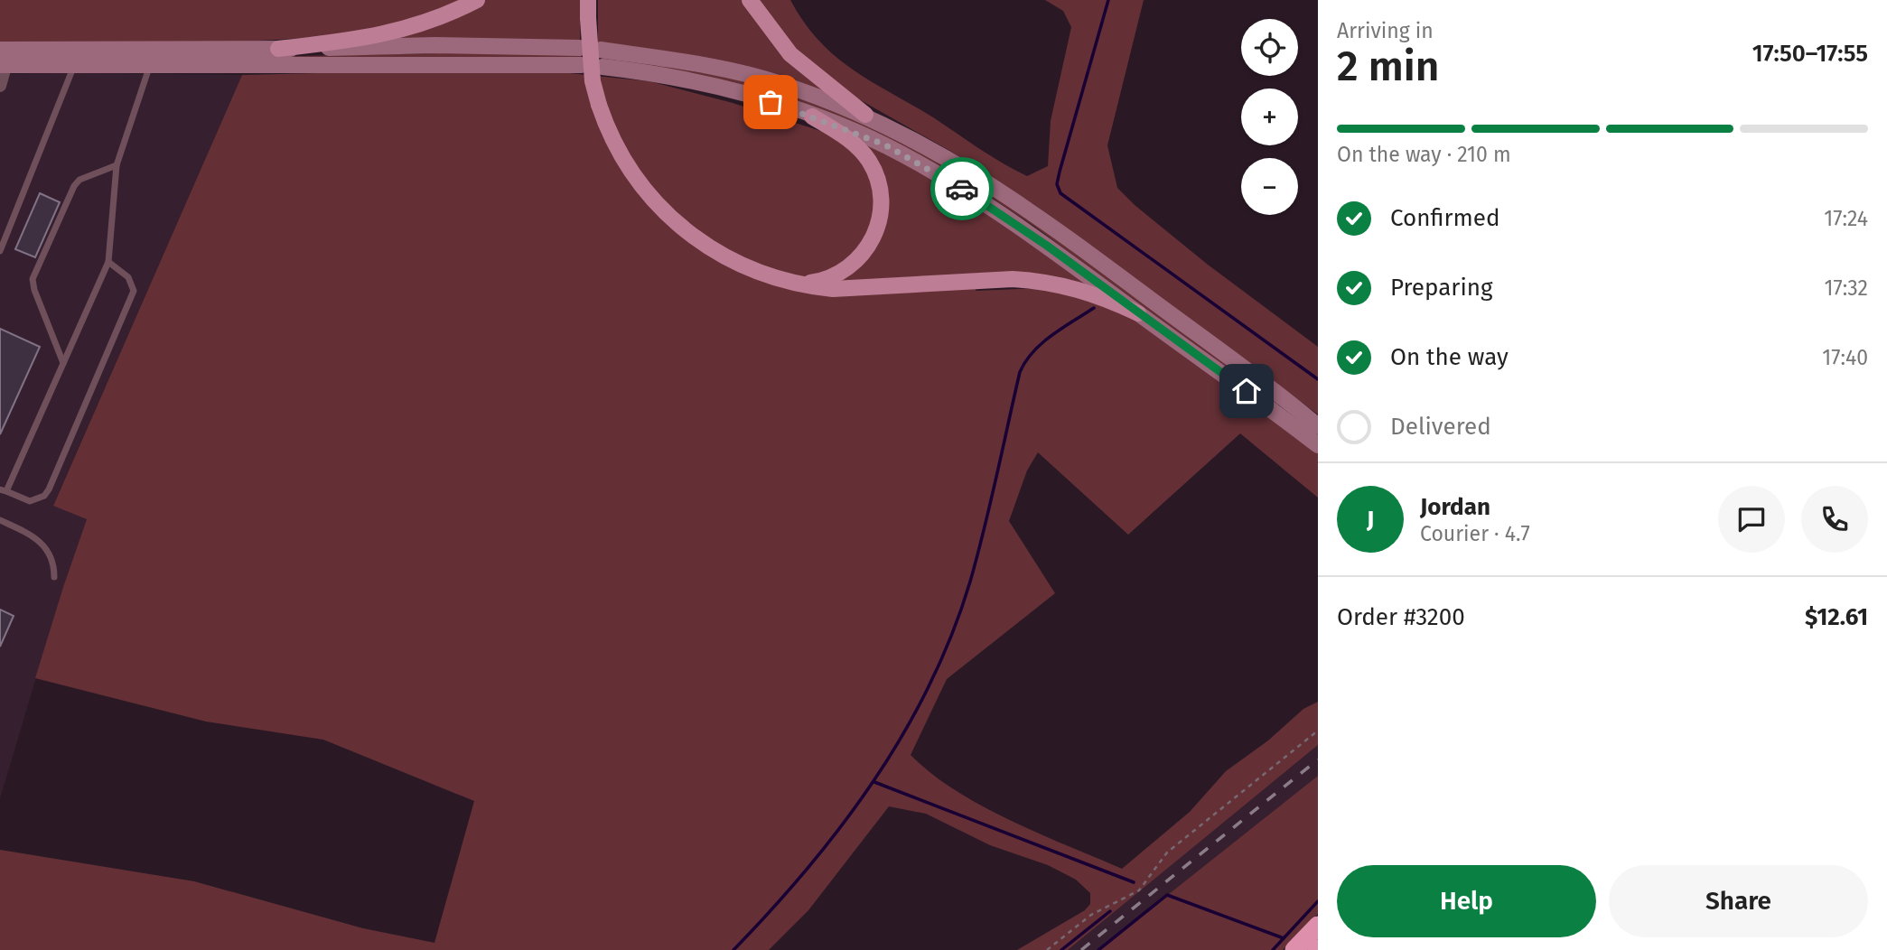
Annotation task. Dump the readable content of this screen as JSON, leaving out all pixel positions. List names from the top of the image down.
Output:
{
  "page": {
    "heading": ["2 min", "Arriving in", "17:50–17:55"],
    "panel": [
      "Jordan",
      "Courier · 4.7",
      "Order #3200",
      "$12.61"
    ],
    "map_buttons": ["+", "−"],
    "bar": "On the way · 210 m",
    "list": [
      ["Confirmed", "17:24"],
      ["Preparing", "17:32"],
      ["On the way", "17:40"],
      "Delivered"
    ],
    "round": "J",
    "buttons": ["Help", "Share"]
  }
}
